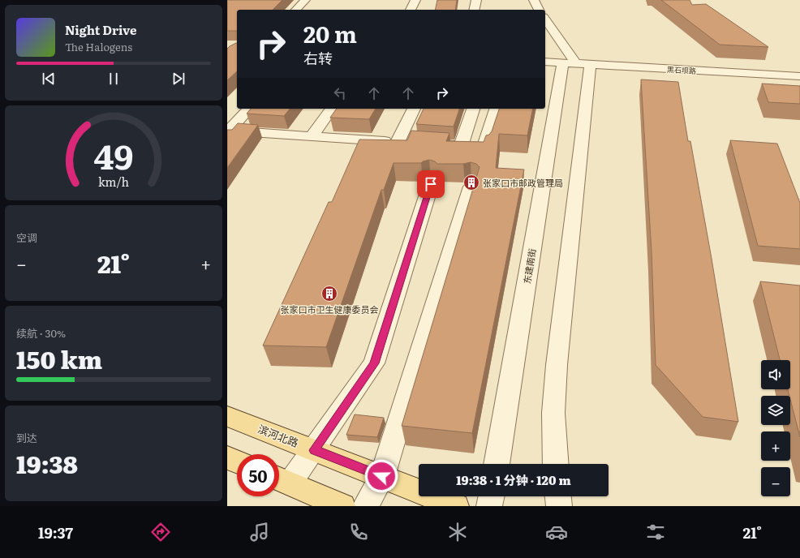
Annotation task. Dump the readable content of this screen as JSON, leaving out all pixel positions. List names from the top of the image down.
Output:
{
  "streets": {
    "main road": ["滨河北路"],
    "street": ["黑石坝路", "东建南街"]
  },
  "crossings": [
    ["黑石坝路", "东建南街"]
  ],
  "places": {
    "building": ["张家口市邮政管理局", "张家口市卫生健康委员会"]
  },
  "page": {
    "turn": ["20 m", "右转"],
    "song": ["Night Drive", "The Halogens"],
    "tile": [
      "空调",
      ["续航 · 30%", "150 km"],
      ["到达", "19:38"]
    ],
    "heat": ["−", "21°", "+"],
    "map_buttons": ["+", "−"],
    "limit": "50",
    "trip": "19:38 · 1 分钟 · 120 m",
    "tabs": ["19:37", "21°"],
    "gauge": ["49", "km/h"]
  }
}
